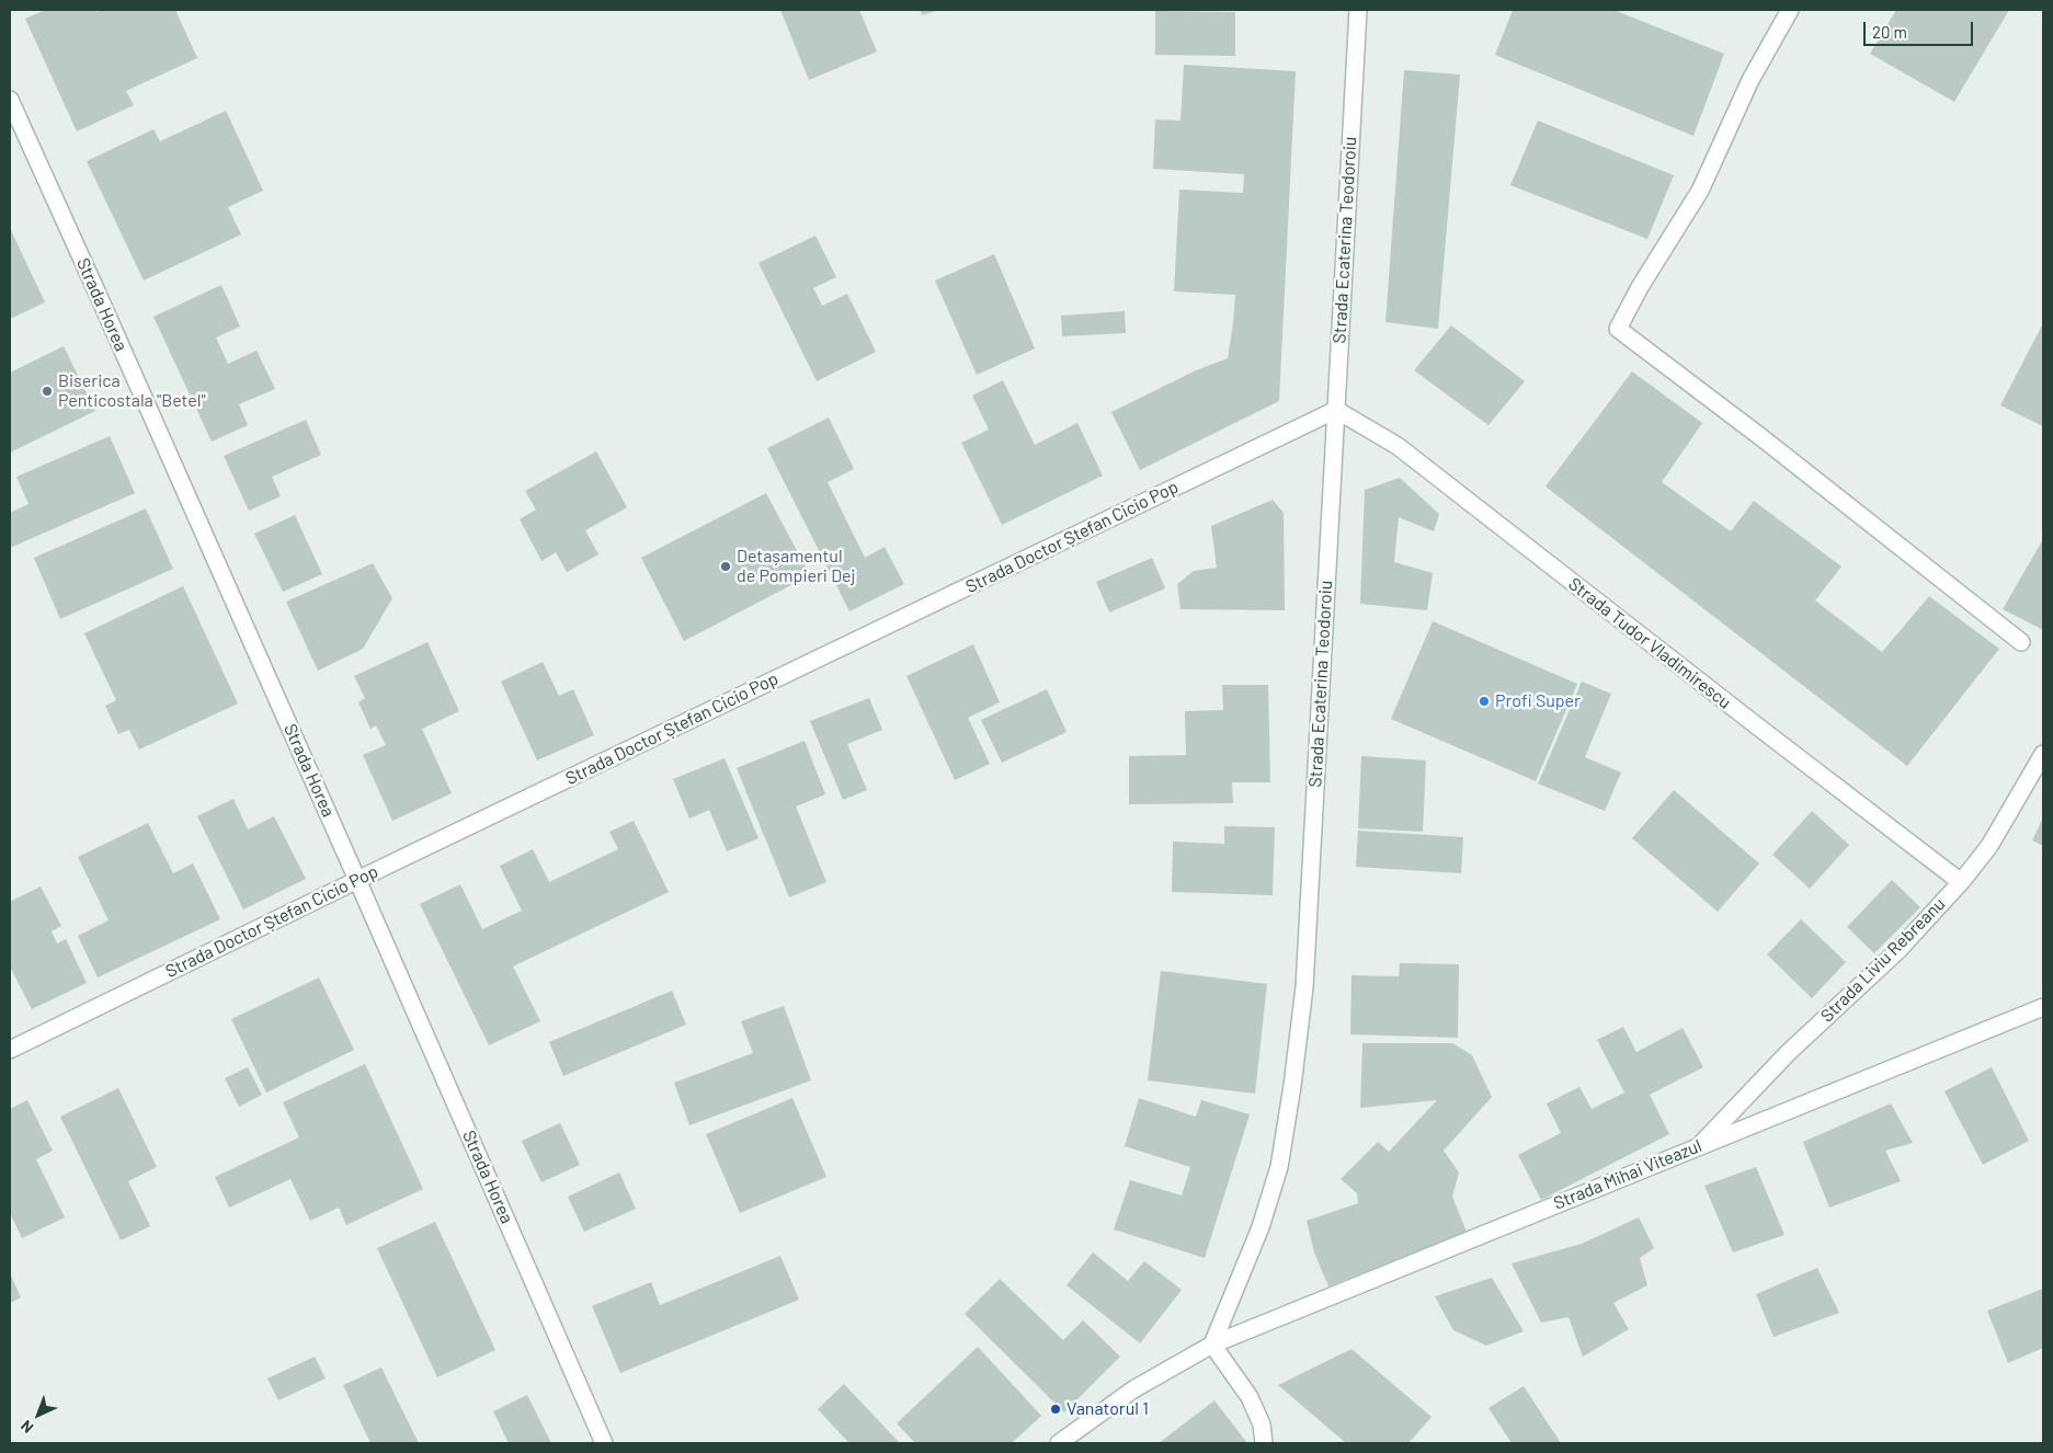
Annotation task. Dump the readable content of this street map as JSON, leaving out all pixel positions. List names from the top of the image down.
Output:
{
  "streets": {
    "street": [
      "Strada Ecaterina Teodoroiu",
      "Strada Horea",
      "Strada Doctor Ștefan Cicio Pop",
      "Strada Tudor Vladimirescu",
      "Strada Liviu Rebreanu",
      "Strada Mihai Viteazul"
    ]
  },
  "crossings": [
    ["Strada Ecaterina Teodoroiu", "Strada Doctor Ștefan Cicio Pop"],
    ["Strada Ecaterina Teodoroiu", "Strada Tudor Vladimirescu"],
    ["Strada Ecaterina Teodoroiu", "Strada Mihai Viteazul"],
    ["Strada Horea", "Strada Doctor Ștefan Cicio Pop"],
    ["Strada Doctor Ștefan Cicio Pop", "Strada Tudor Vladimirescu"],
    ["Strada Tudor Vladimirescu", "Strada Liviu Rebreanu"],
    ["Strada Liviu Rebreanu", "Strada Mihai Viteazul"]
  ],
  "places": [
    "Biserica Penticostala \"Betel\"",
    "Detașamentul de Pompieri Dej",
    "Profi Super",
    "Vanatorul 1"
  ],
  "scale_bar": "20 m",
  "north": "bottom left"
}
